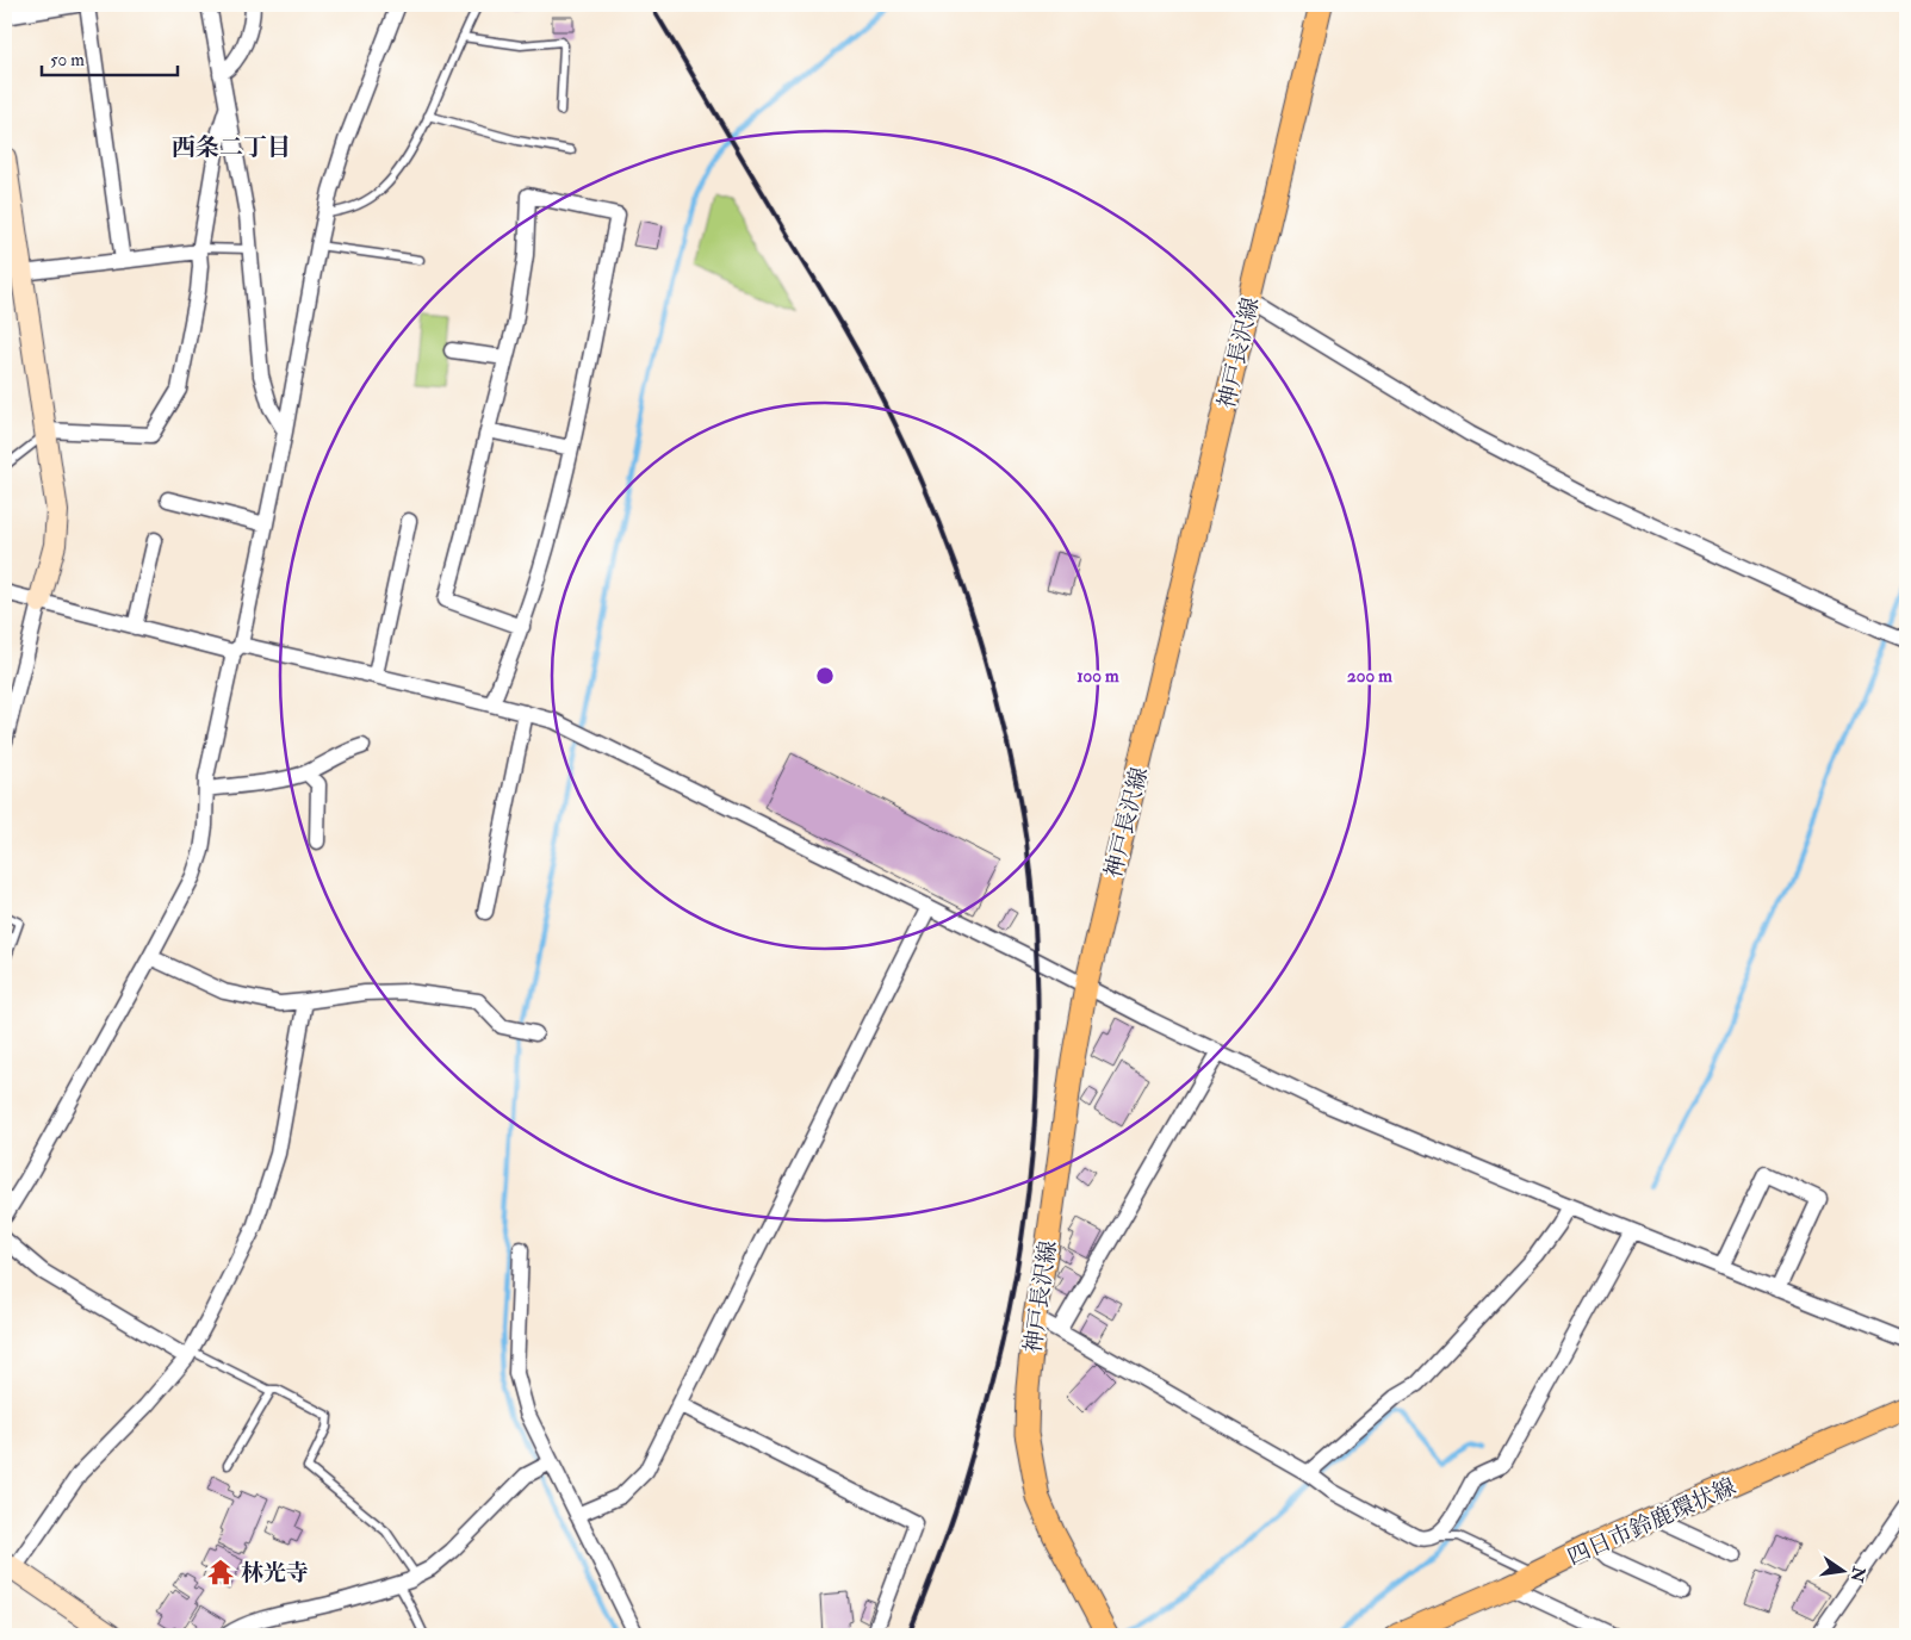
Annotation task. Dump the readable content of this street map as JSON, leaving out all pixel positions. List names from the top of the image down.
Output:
{
  "streets": {
    "main road": ["神戸長沢線", "四日市鈴鹿環状線"]
  },
  "districts": ["西条二丁目"],
  "places": {
    "temple": ["林光寺"]
  },
  "scale_bar": "50 m",
  "north": "right",
  "rings": ["100 m", "200 m"]
}
